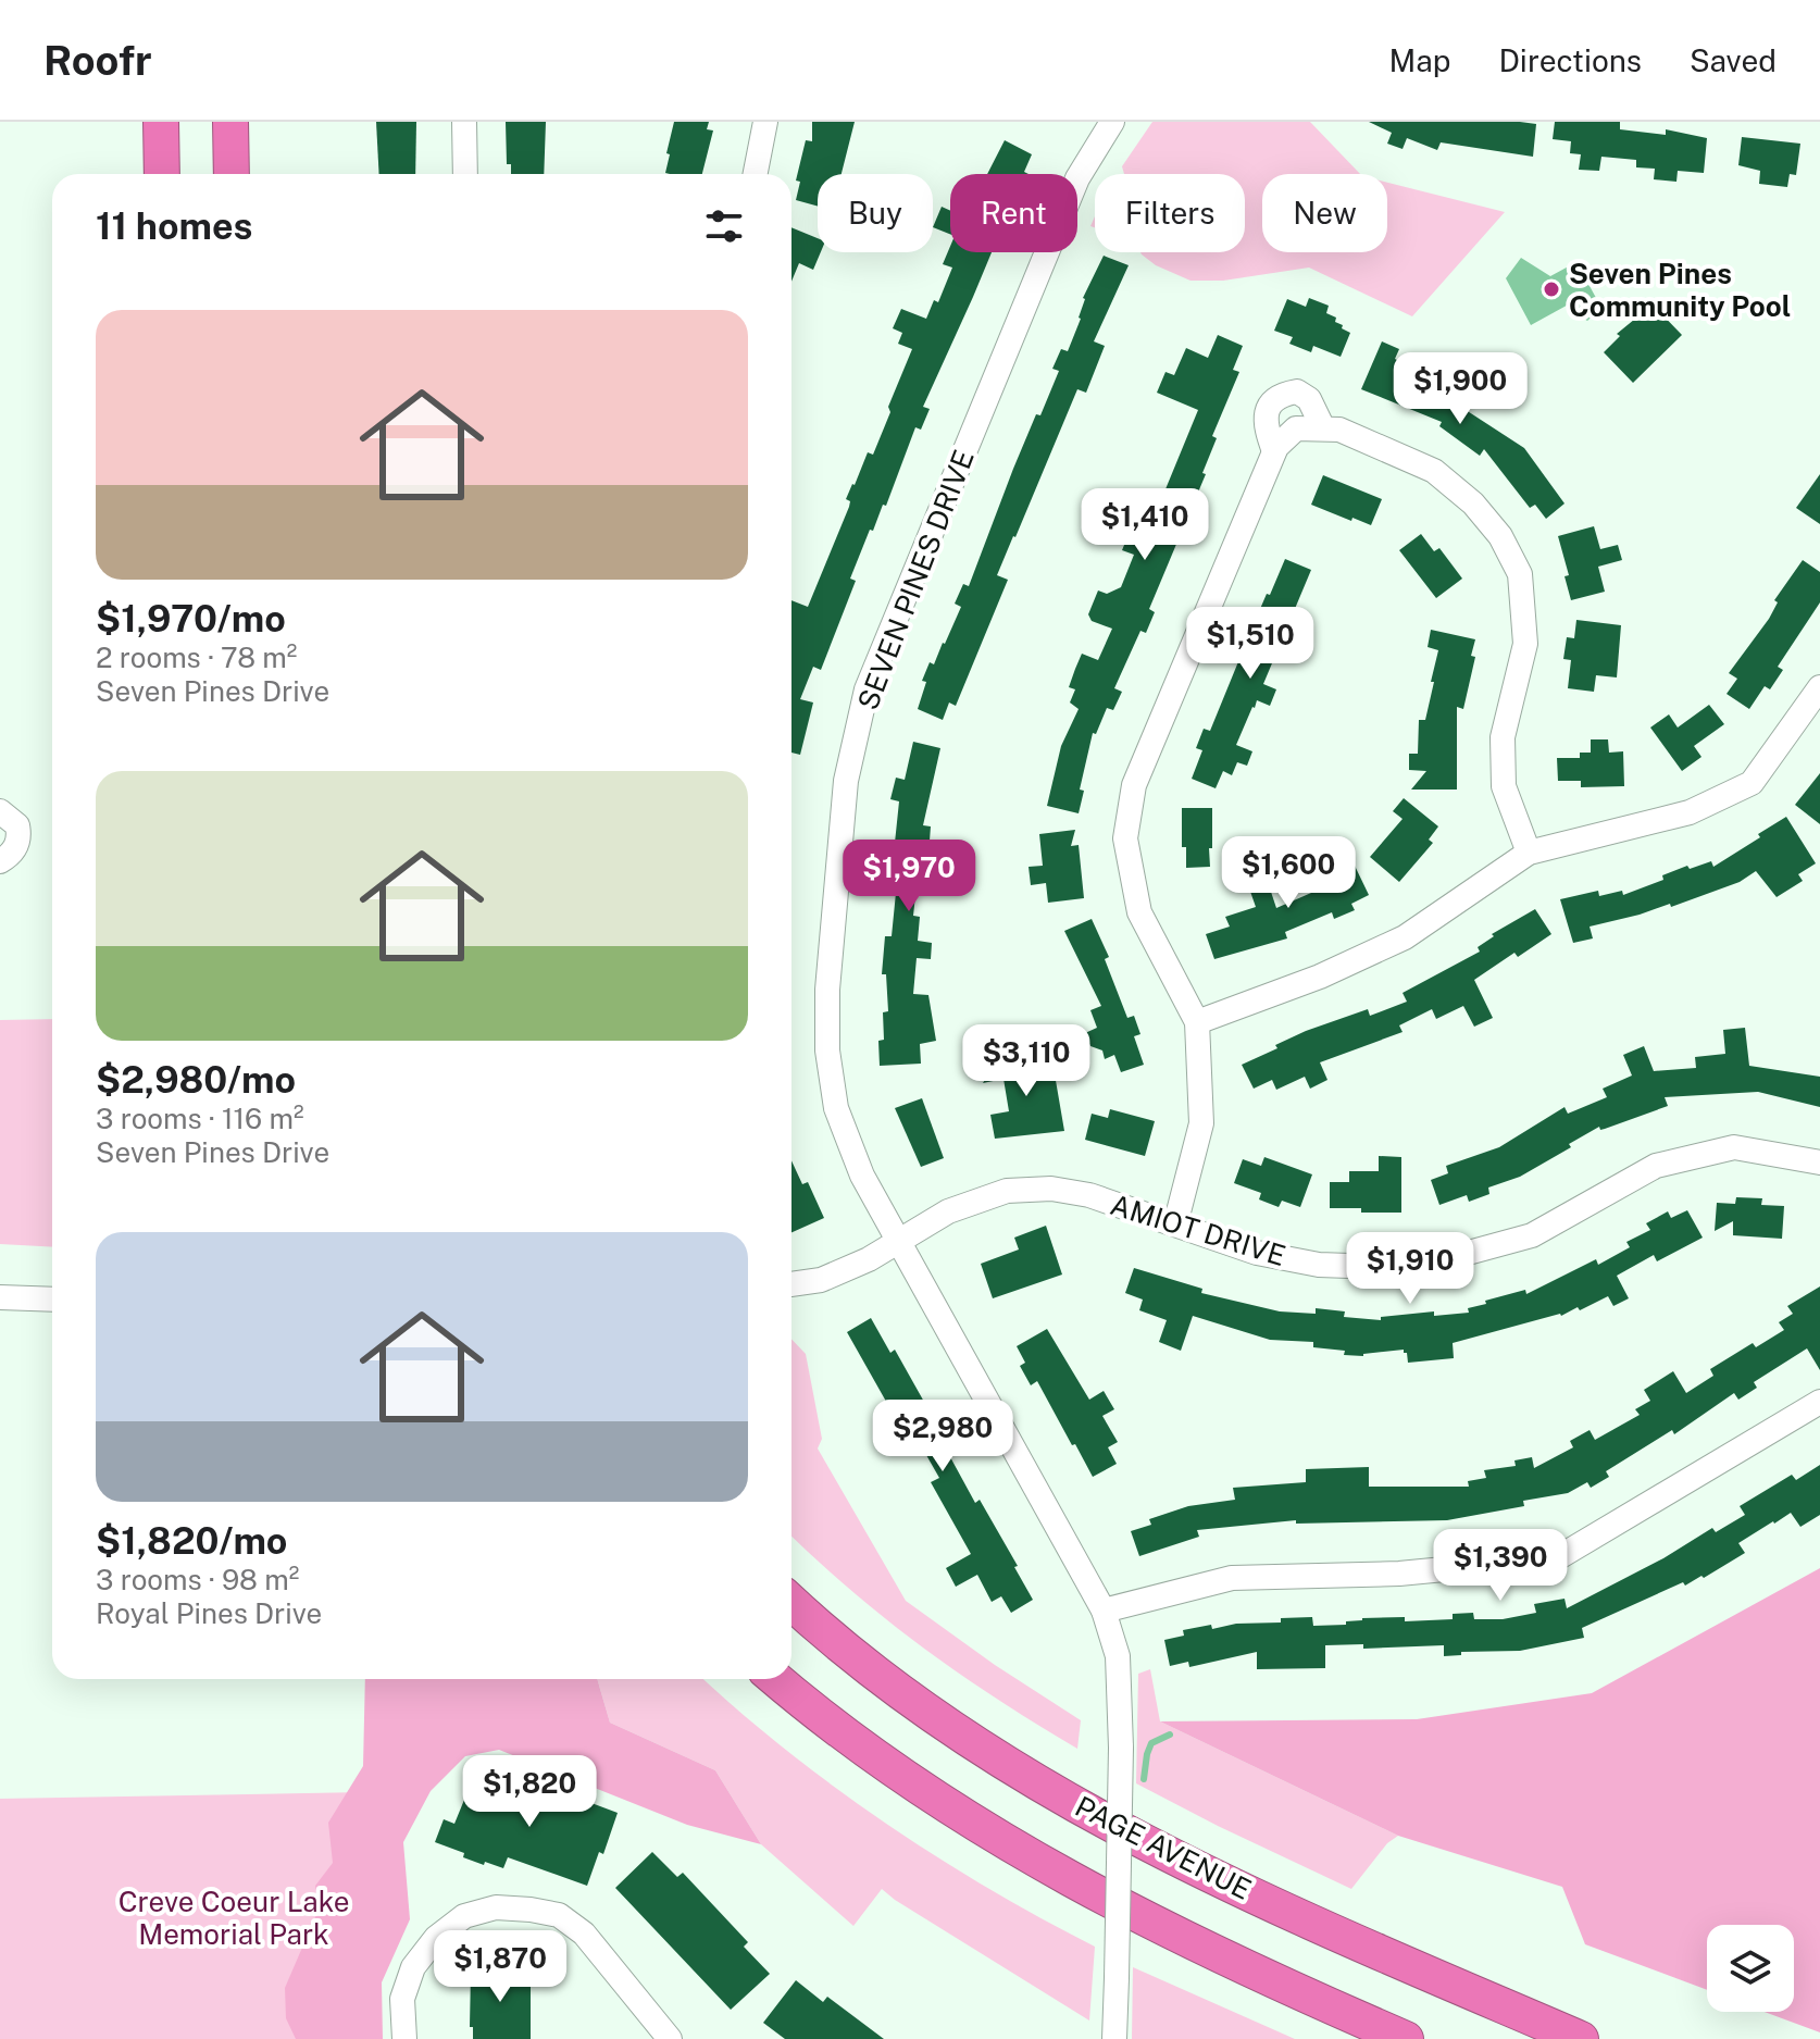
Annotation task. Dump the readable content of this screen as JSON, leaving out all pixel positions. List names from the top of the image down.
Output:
{
  "streets": {
    "highway": ["PAGE AVENUE"],
    "street": ["SEVEN PINES DRIVE", "AMIOT DRIVE"]
  },
  "crossings": [
    ["SEVEN PINES DRIVE", "AMIOT DRIVE"]
  ],
  "parks": ["Creve Coeur Lake Memorial Park"],
  "places": ["Seven Pines Community Pool"],
  "page": {
    "header": "Roofr",
    "nav": ["Map", "Directions", "Saved"],
    "chip": [
      "Buy",
      "Rent",
      "Filters",
      "New"
    ],
    "heading": "11 homes",
    "list": [
      {
        "name": "$1,970/mo",
        "note": "2 rooms · 78 m² · Seven Pines Drive"
      },
      {
        "name": "$2,980/mo",
        "note": "3 rooms · 116 m² · Seven Pines Drive"
      },
      {
        "name": "$1,820/mo",
        "note": "3 rooms · 98 m² · Royal Pines Drive"
      }
    ],
    "price": [
      "$1,900",
      "$1,410",
      "$1,510",
      "$1,600",
      "$1,970",
      "$3,110",
      "$1,910",
      "$2,980",
      "$1,390",
      "$1,820",
      "$1,870"
    ]
  }
}
